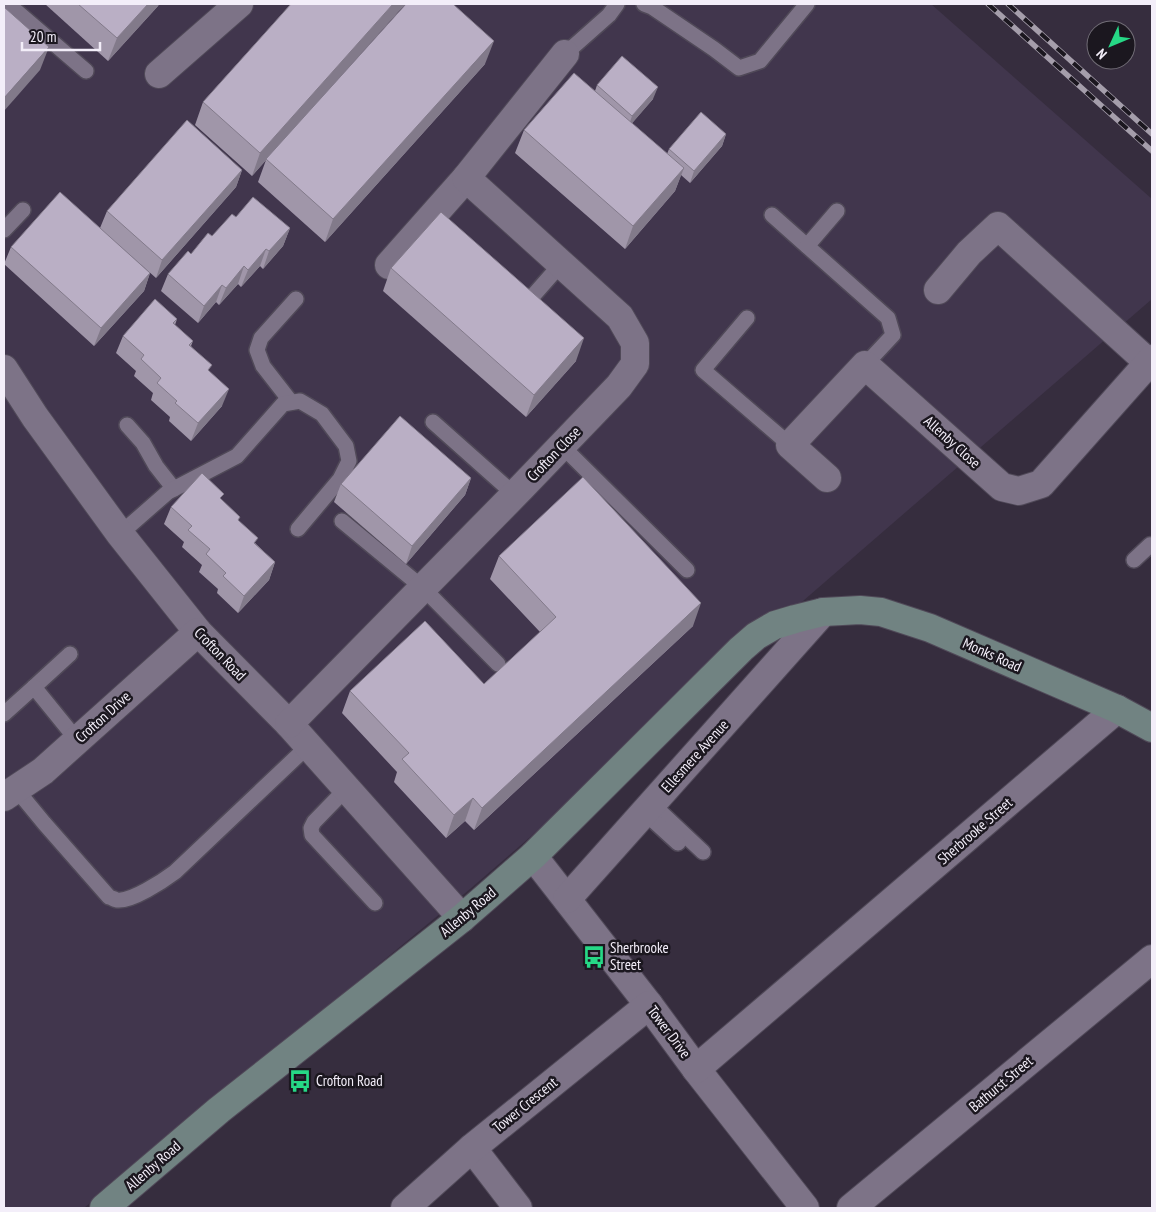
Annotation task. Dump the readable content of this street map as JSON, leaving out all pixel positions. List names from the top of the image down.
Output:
{
  "streets": {
    "main road": ["Monks Road", "Allenby Road"],
    "street": [
      "Allenby Close",
      "Crofton Close",
      "Crofton Road",
      "Crofton Drive",
      "Ellesmere Avenue",
      "Sherbrooke Street",
      "Tower Drive",
      "Bathurst Street",
      "Tower Crescent"
    ]
  },
  "crossings": [
    ["Crofton Close", "Crofton Road"],
    ["Crofton Road", "Crofton Drive"],
    ["Crofton Road", "Allenby Road"],
    ["Monks Road", "Ellesmere Avenue"],
    ["Monks Road", "Sherbrooke Street"],
    ["Monks Road", "Allenby Road"],
    ["Ellesmere Avenue", "Allenby Road"],
    ["Ellesmere Avenue", "Tower Drive"],
    ["Sherbrooke Street", "Tower Drive"],
    ["Allenby Road", "Tower Drive"],
    ["Tower Drive", "Tower Crescent"]
  ],
  "places": {
    "bus stop": ["Sherbrooke Street", "Crofton Road"]
  },
  "scale_bar": "20 m",
  "north": "bottom left"
}
